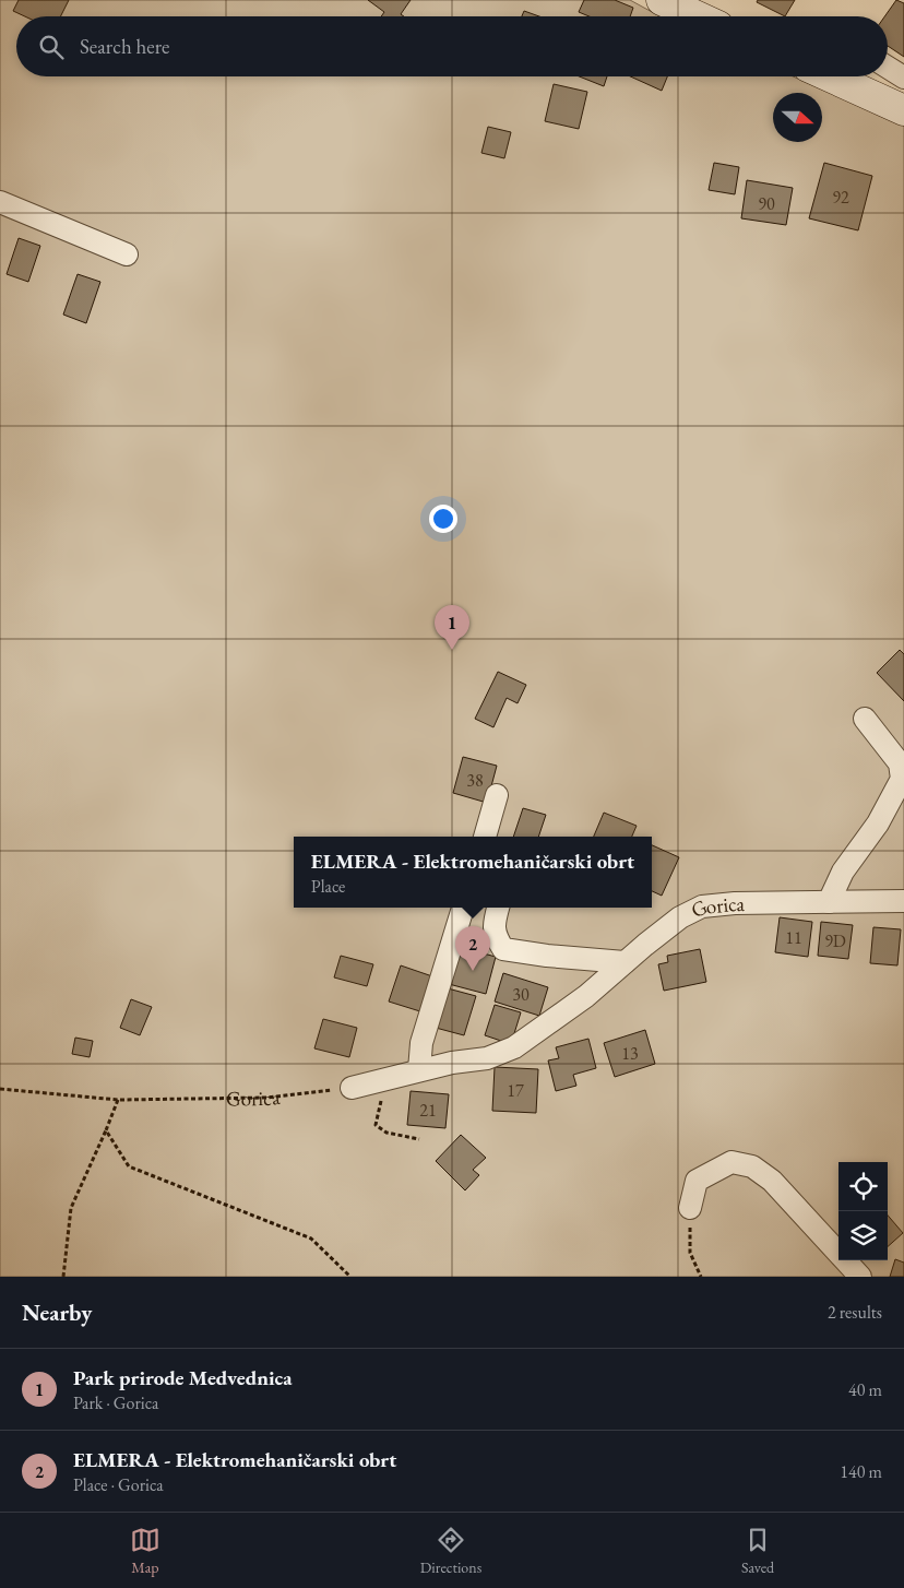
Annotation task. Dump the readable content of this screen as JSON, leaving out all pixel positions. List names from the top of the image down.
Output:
{
  "streets": {
    "street": ["Gorica"]
  },
  "house_numbers": [
    "92",
    "90",
    "38",
    "11",
    "9D",
    "30",
    "13",
    "17",
    "21"
  ],
  "north": "right",
  "page": {
    "search": "Search here",
    "pins": ["1", "2"],
    "popup": ["ELMERA - Elektromehaničarski obrt", "Place"],
    "heading": ["Nearby", "2 results"],
    "list": [
      {
        "mark": "1",
        "name": "Park prirode Medvednica",
        "note": "Park · Gorica",
        "value": "40 m"
      },
      {
        "mark": "2",
        "name": "ELMERA - Elektromehaničarski obrt",
        "note": "Place · Gorica",
        "value": "140 m"
      }
    ],
    "nav": ["Map", "Directions", "Saved"]
  }
}
